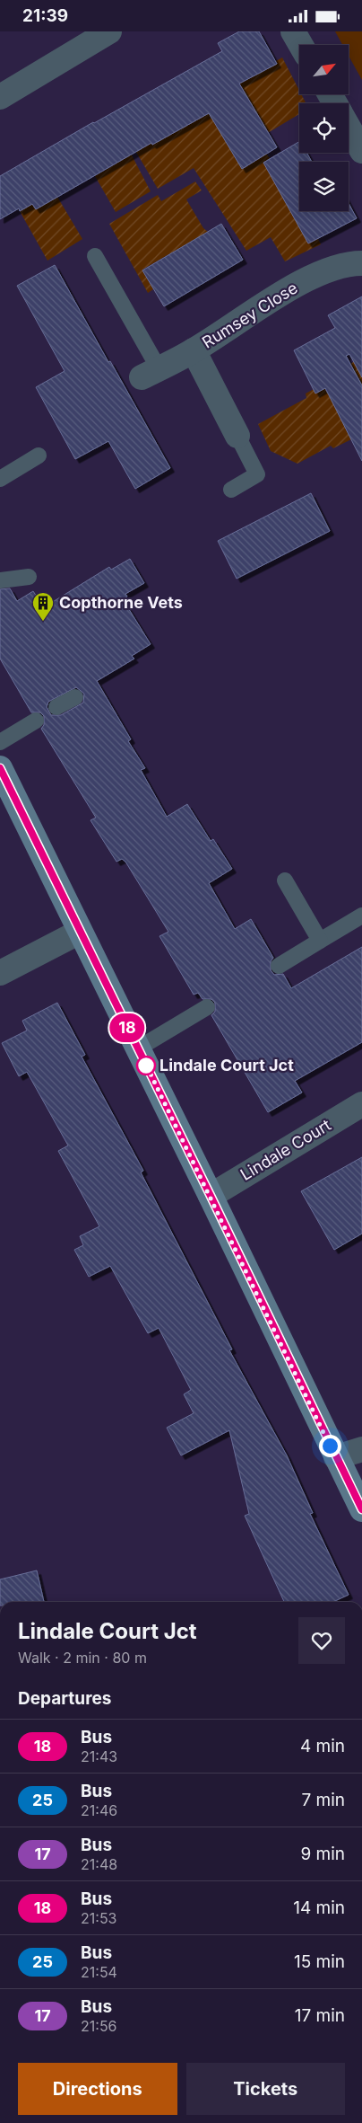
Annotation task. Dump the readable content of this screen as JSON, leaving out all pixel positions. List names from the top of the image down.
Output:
{
  "streets": {
    "street": ["Rumsey Close", "Lindale Court"]
  },
  "places": {
    "building": ["Copthorne Vets"],
    "other": ["Lindale Court Jct"]
  },
  "lines": ["bus line 18"],
  "north": "top right",
  "page": {
    "status": "21:39",
    "on_map": "18",
    "heading": [
      ["Lindale Court Jct", "Walk · 2 min · 80 m"],
      "Departures"
    ],
    "list": [
      {
        "mark": "18",
        "name": "Bus",
        "note": "21:43",
        "value": "4 min"
      },
      {
        "mark": "25",
        "name": "Bus",
        "note": "21:46",
        "value": "7 min"
      },
      {
        "mark": "17",
        "name": "Bus",
        "note": "21:48",
        "value": "9 min"
      },
      {
        "mark": "18",
        "name": "Bus",
        "note": "21:53",
        "value": "14 min"
      },
      {
        "mark": "25",
        "name": "Bus",
        "note": "21:54",
        "value": "15 min"
      },
      {
        "mark": "17",
        "name": "Bus",
        "note": "21:56",
        "value": "17 min"
      }
    ],
    "buttons": ["Directions", "Tickets"]
  }
}
